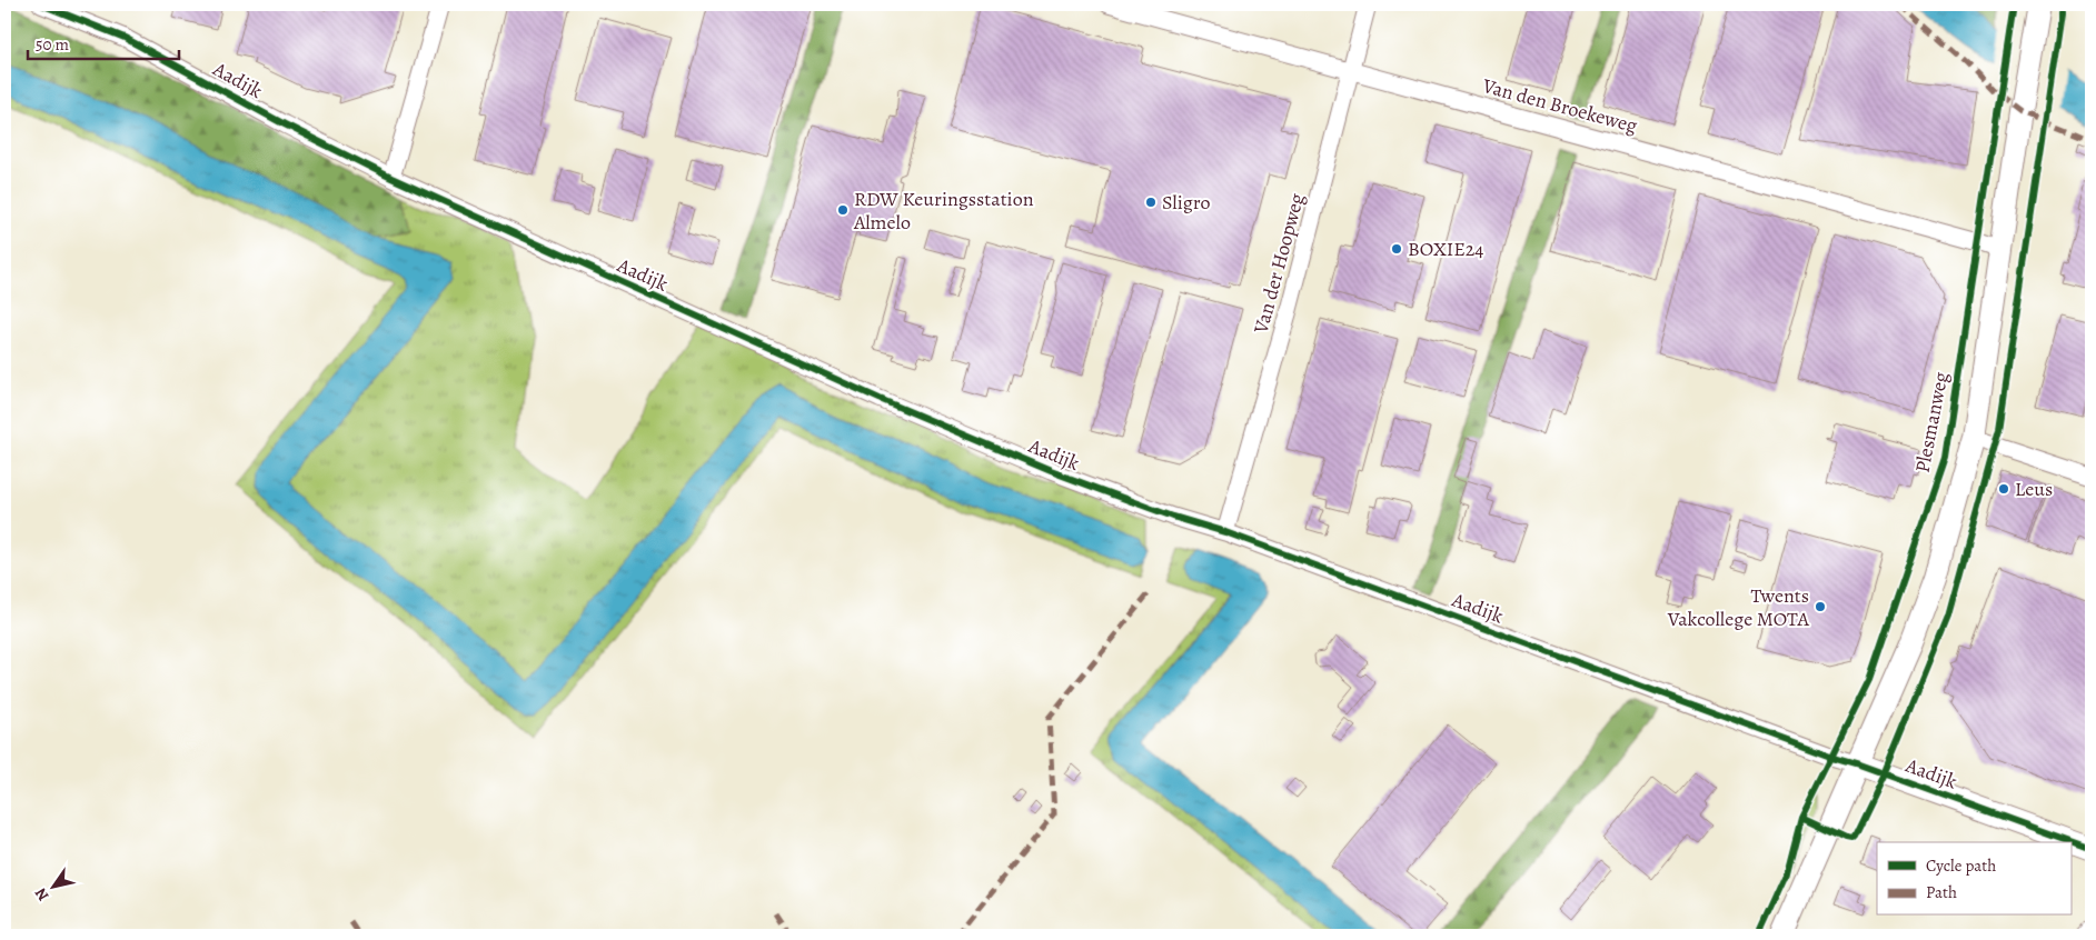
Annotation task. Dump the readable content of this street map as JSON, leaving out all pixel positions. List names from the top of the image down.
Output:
{
  "streets": {
    "main road": ["Aadijk"],
    "street": ["Van den Broekeweg", "Van der Hoopweg"],
    "cycle path": ["Plesmanweg"]
  },
  "crossings": [
    ["Aadijk", "Van der Hoopweg"],
    ["Van den Broekeweg", "Van der Hoopweg"]
  ],
  "places": [
    "Sligro",
    "RDW Keuringsstation Almelo",
    "BOXIE24",
    "Leus",
    "Twents Vakcollege MOTA"
  ],
  "legend": ["Cycle path", "Path"],
  "scale_bar": "50 m",
  "north": "bottom left"
}
